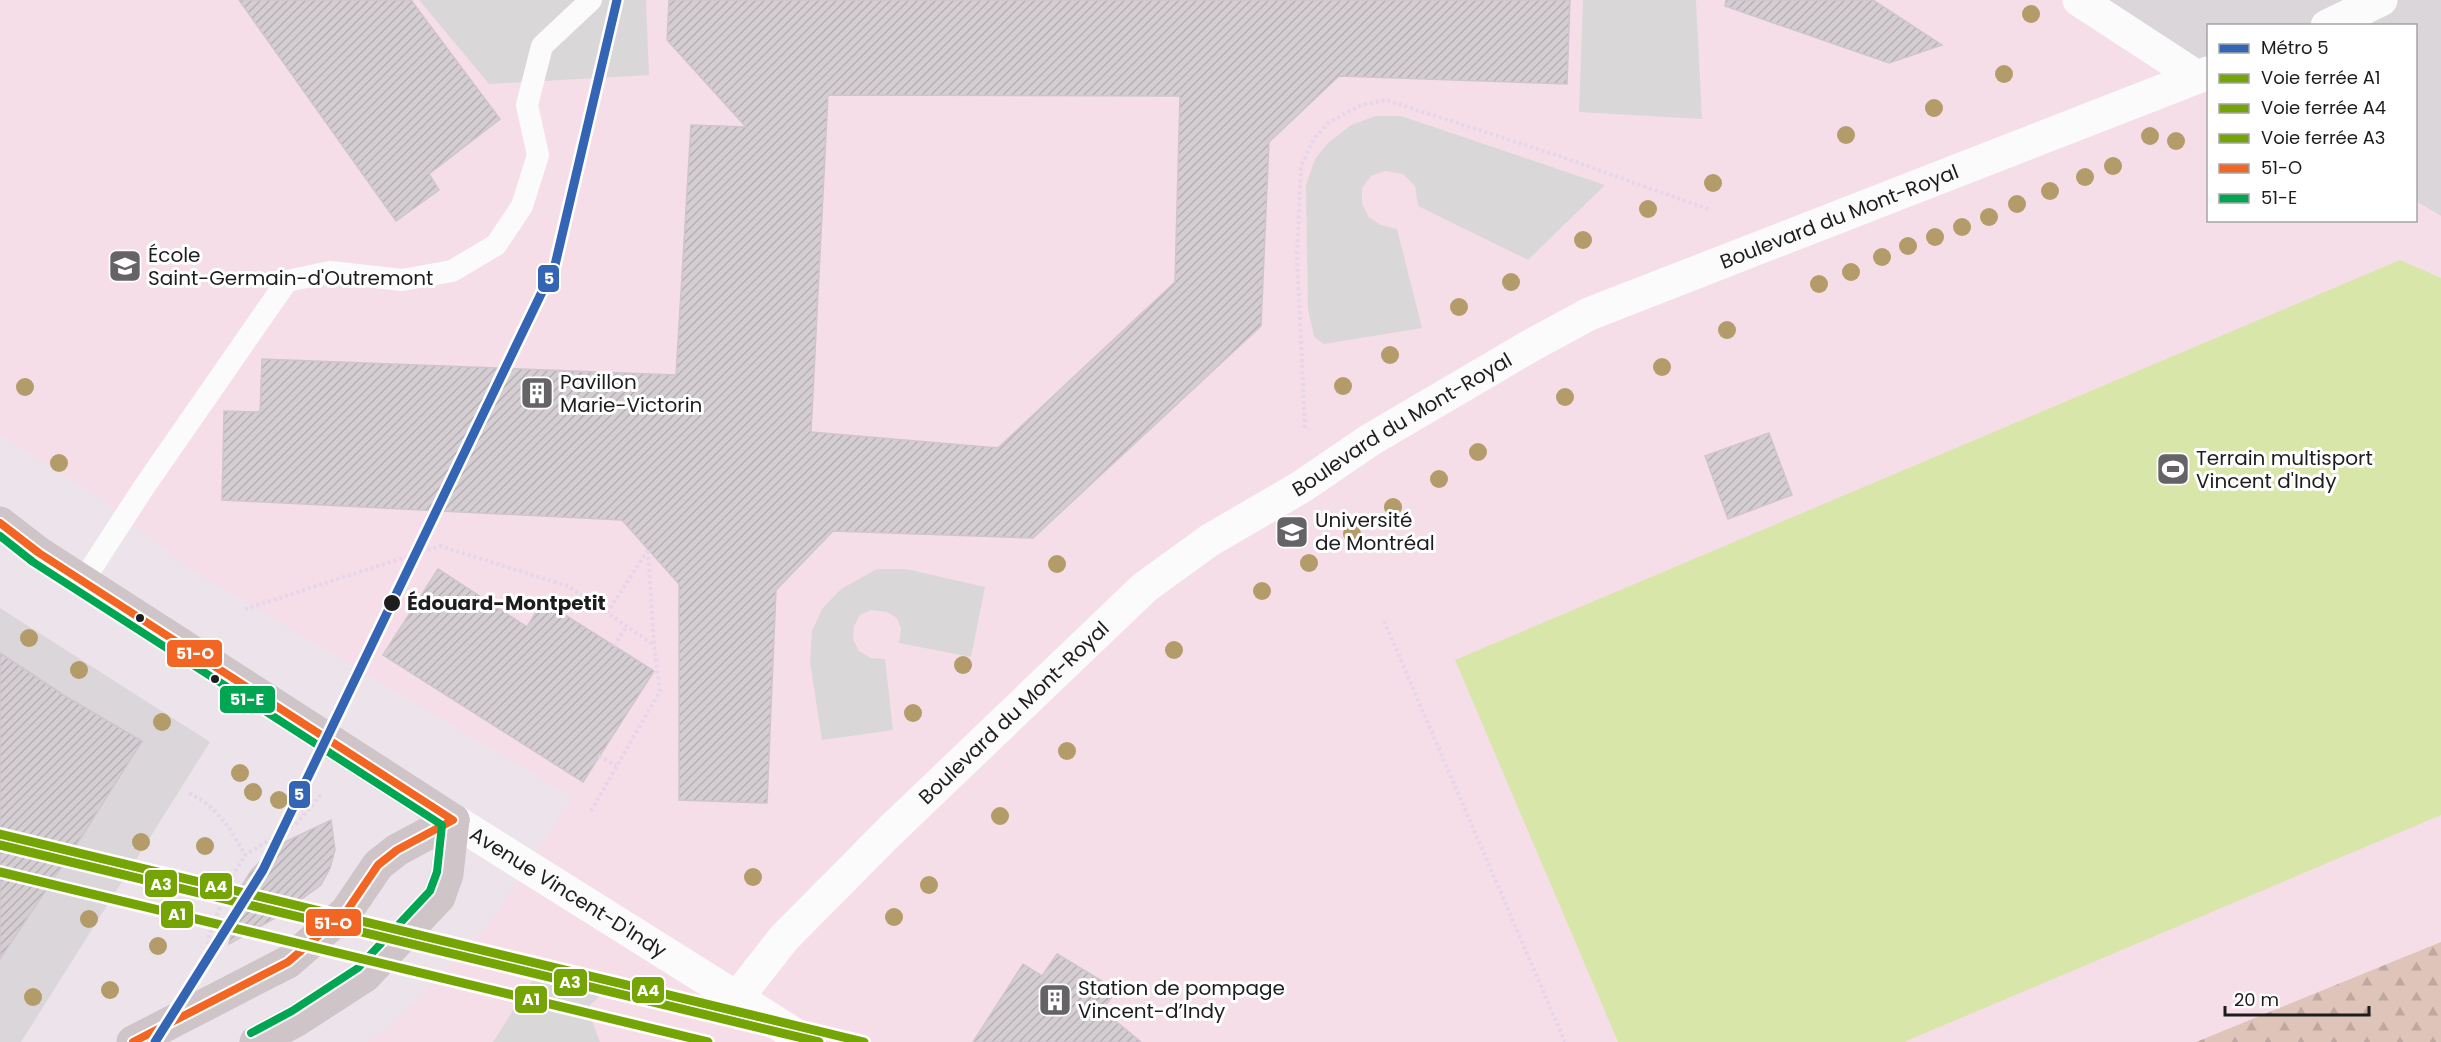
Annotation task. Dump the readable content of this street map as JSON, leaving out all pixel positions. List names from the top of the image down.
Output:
{
  "streets": {
    "street": ["Boulevard du Mont-Royal", "Avenue Vincent-D'Indy"]
  },
  "crossings": [
    ["Boulevard du Mont-Royal", "Avenue Vincent-D'Indy"]
  ],
  "places": {
    "school or university": ["École Saint-Germain-d'Outremont", "Université de Montréal"],
    "building": ["Pavillon Marie-Victorin", "Station de pompage Vincent-d’Indy"],
    "sports": ["Terrain multisport Vincent d'Indy"],
    "other": ["Édouard-Montpetit"]
  },
  "lines": [
    "metro line 5",
    "transit line 51-O",
    "transit line 51-E",
    "rail line A4",
    "rail line A3",
    "rail line A1"
  ],
  "legend": [
    "Métro 5",
    "Voie ferrée A1",
    "Voie ferrée A4",
    "Voie ferrée A3",
    "51-O",
    "51-E"
  ],
  "scale_bar": "20 m"
}
